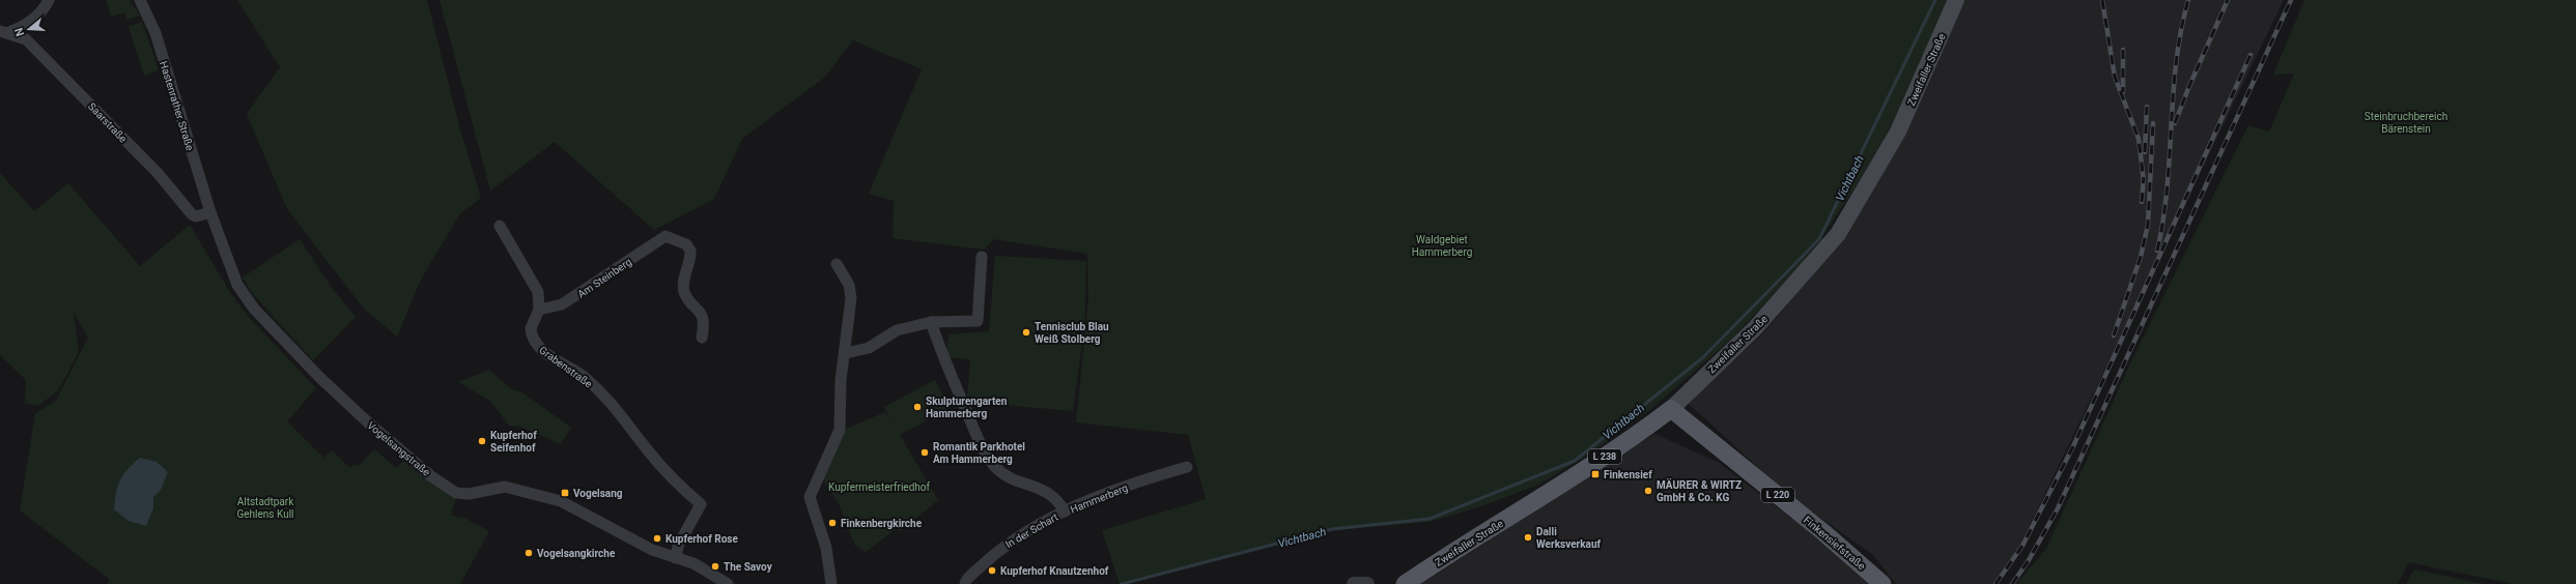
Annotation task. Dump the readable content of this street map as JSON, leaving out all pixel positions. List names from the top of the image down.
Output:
{
  "streets": {
    "main road": [
      "Zweifaller Straße",
      "L 238",
      "L 220",
      "Finkensiefstraße"
    ],
    "street": [
      "Hastenrather Straße",
      "Saarstraße",
      "Am Steinberg",
      "Grabenstraße",
      "Vogelsangstraße",
      "Hammerberg",
      "In der Schart"
    ]
  },
  "crossings": [
    ["Zweifaller Straße", "Finkensiefstraße"],
    ["Hastenrather Straße", "Saarstraße"],
    ["Hastenrather Straße", "Vogelsangstraße"],
    ["Saarstraße", "Vogelsangstraße"],
    ["Am Steinberg", "Grabenstraße"],
    ["Grabenstraße", "Vogelsangstraße"],
    ["Hammerberg", "In der Schart"]
  ],
  "water": ["Vichtbach"],
  "parks": [
    "Steinbruchbereich Bärenstein",
    "Waldgebiet Hammerberg",
    "Kupfermeisterfriedhof",
    "Altstadtpark Gehlens Kull"
  ],
  "places": {
    "other": [
      "Tennisclub Blau Weiß Stolberg",
      "Skulpturengarten Hammerberg",
      "Kupferhof Seifenhof",
      "Romantik Parkhotel Am Hammerberg",
      "MÄURER & WIRTZ GmbH & Co. KG",
      "Finkenbergkirche",
      "Dalli Werksverkauf",
      "Kupferhof Rose",
      "Vogelsangkirche",
      "The Savoy",
      "Kupferhof Knautzenhof"
    ],
    "transit": ["Finkensief", "Vogelsang"]
  },
  "north": "left"
}
